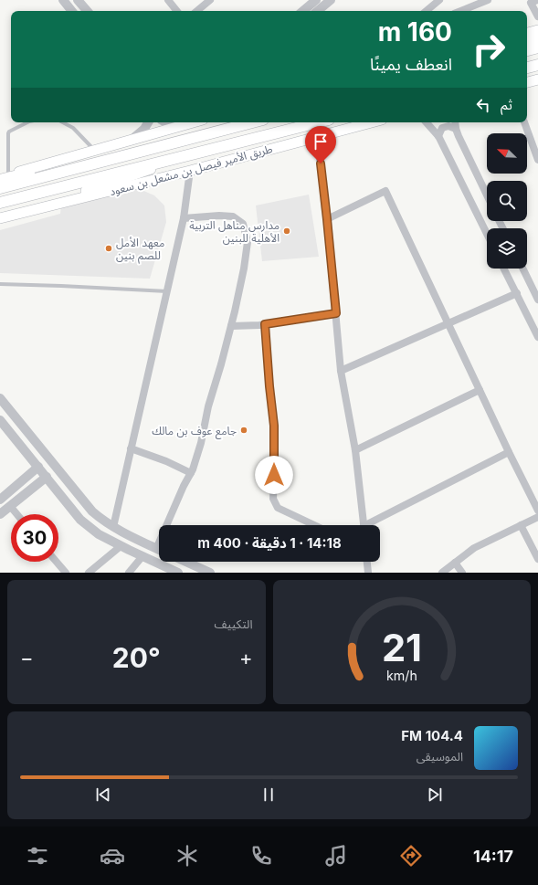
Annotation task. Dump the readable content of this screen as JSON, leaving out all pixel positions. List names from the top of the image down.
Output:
{
  "streets": {
    "main road": ["طريق الأمير فيصل بن مشعل بن سعود"]
  },
  "places": ["مدارس مناهل التربية الأهلية للبنين", "معهد الأمل للصم بنين", "جامع عوف بن مالك"],
  "north": "top left",
  "page": {
    "turn": ["160 m", "انعطف يمينًا"],
    "then": "ثم",
    "limit": "30",
    "trip": "14:18 · 1 دقيقة · 400 m",
    "tile": "التكييف",
    "heat": ["−", "20°", "+"],
    "song": ["104.4 FM", "الموسيقى"],
    "tabs": "14:17",
    "gauge": ["21", "km/h"]
  }
}
